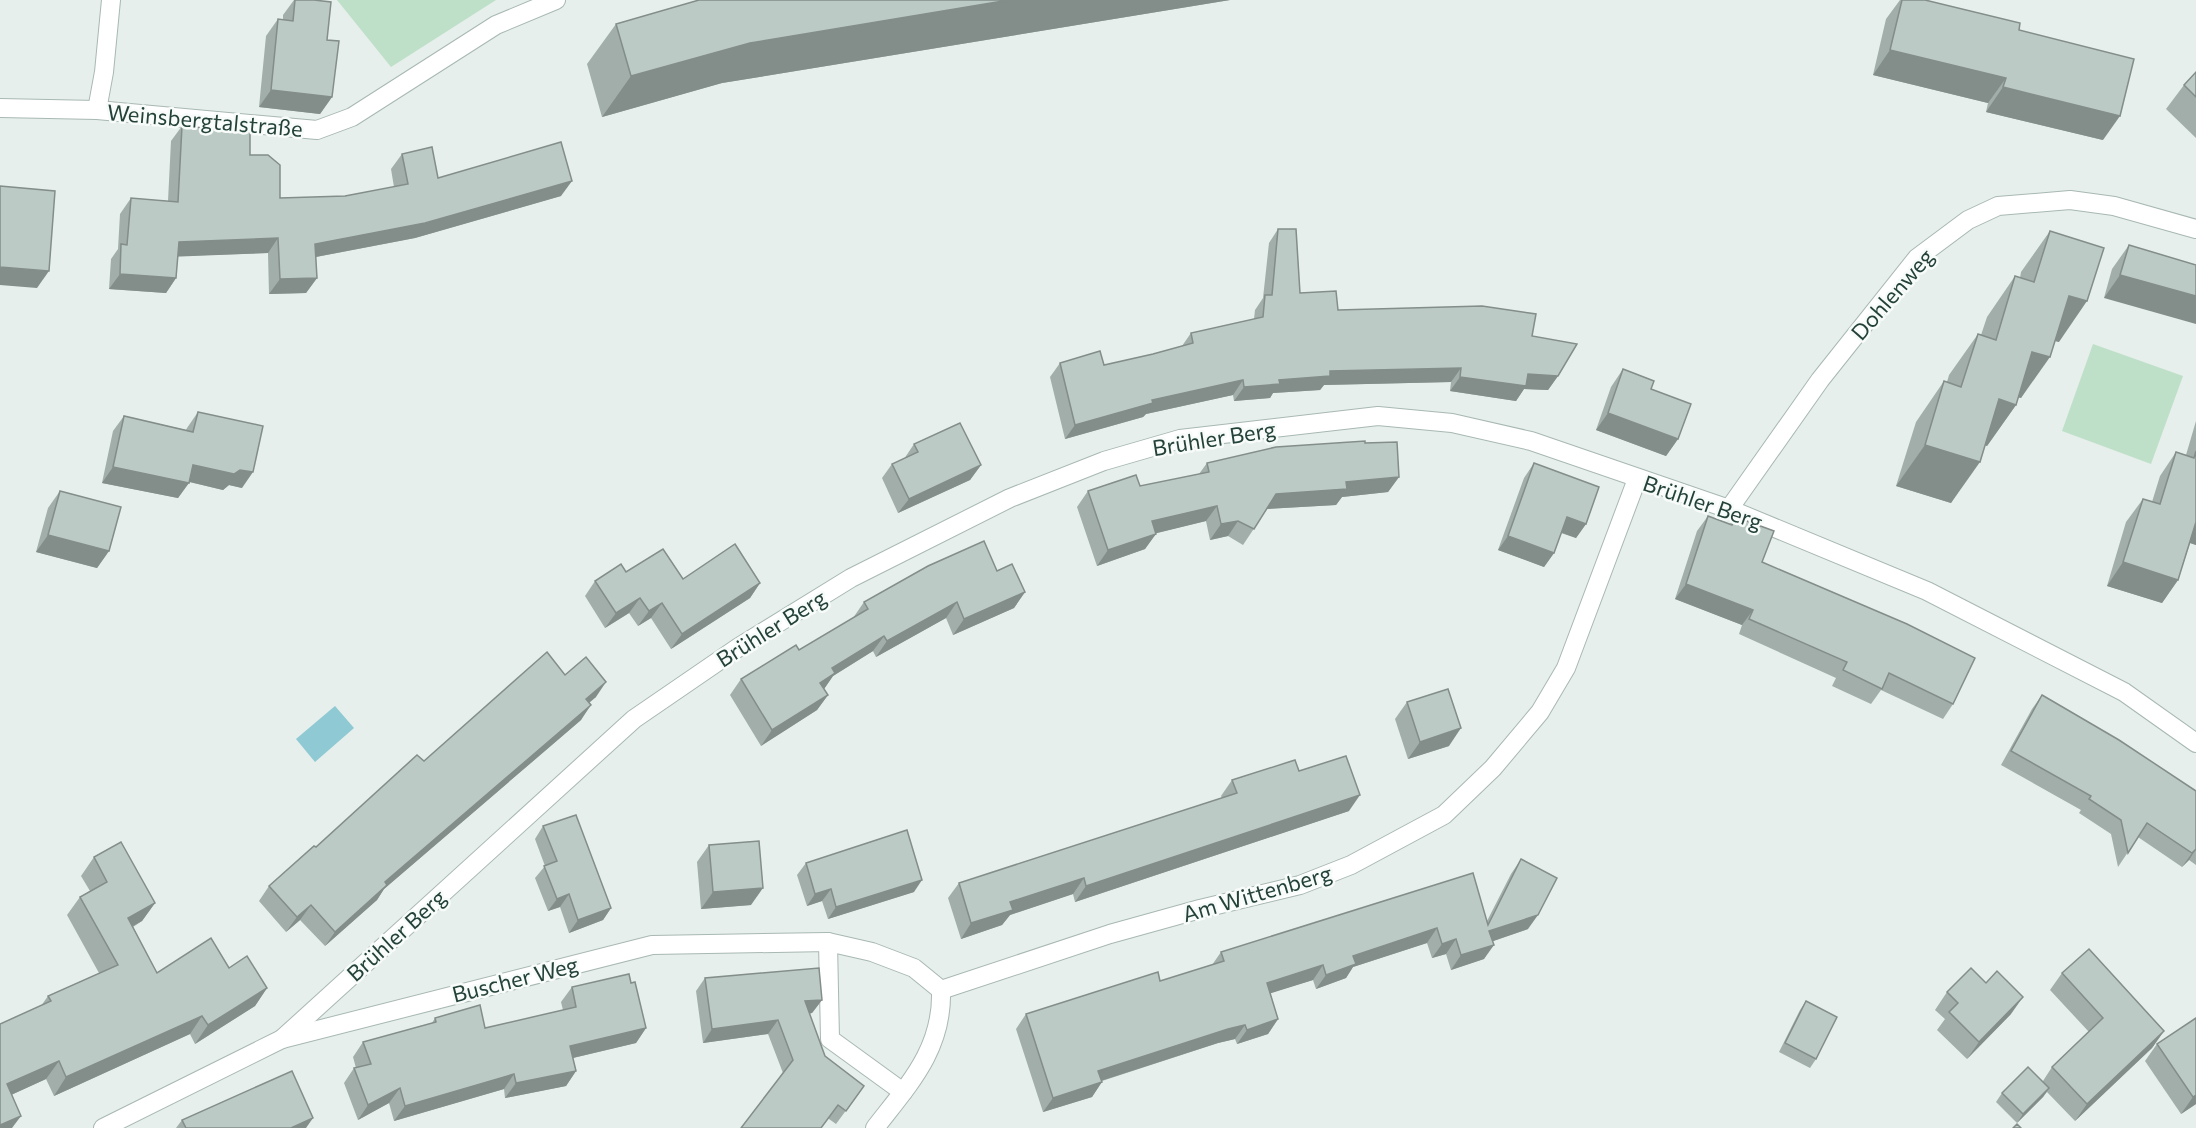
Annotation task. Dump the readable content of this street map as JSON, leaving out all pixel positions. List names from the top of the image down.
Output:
{
  "streets": {
    "street": [
      "Weinsbergtalstraße",
      "Dohlenweg",
      "Brühler Berg",
      "Am Wittenberg",
      "Buscher Weg"
    ]
  },
  "crossings": [
    ["Dohlenweg", "Brühler Berg"],
    ["Brühler Berg", "Am Wittenberg"],
    ["Brühler Berg", "Buscher Weg"],
    ["Am Wittenberg", "Buscher Weg"]
  ]
}
